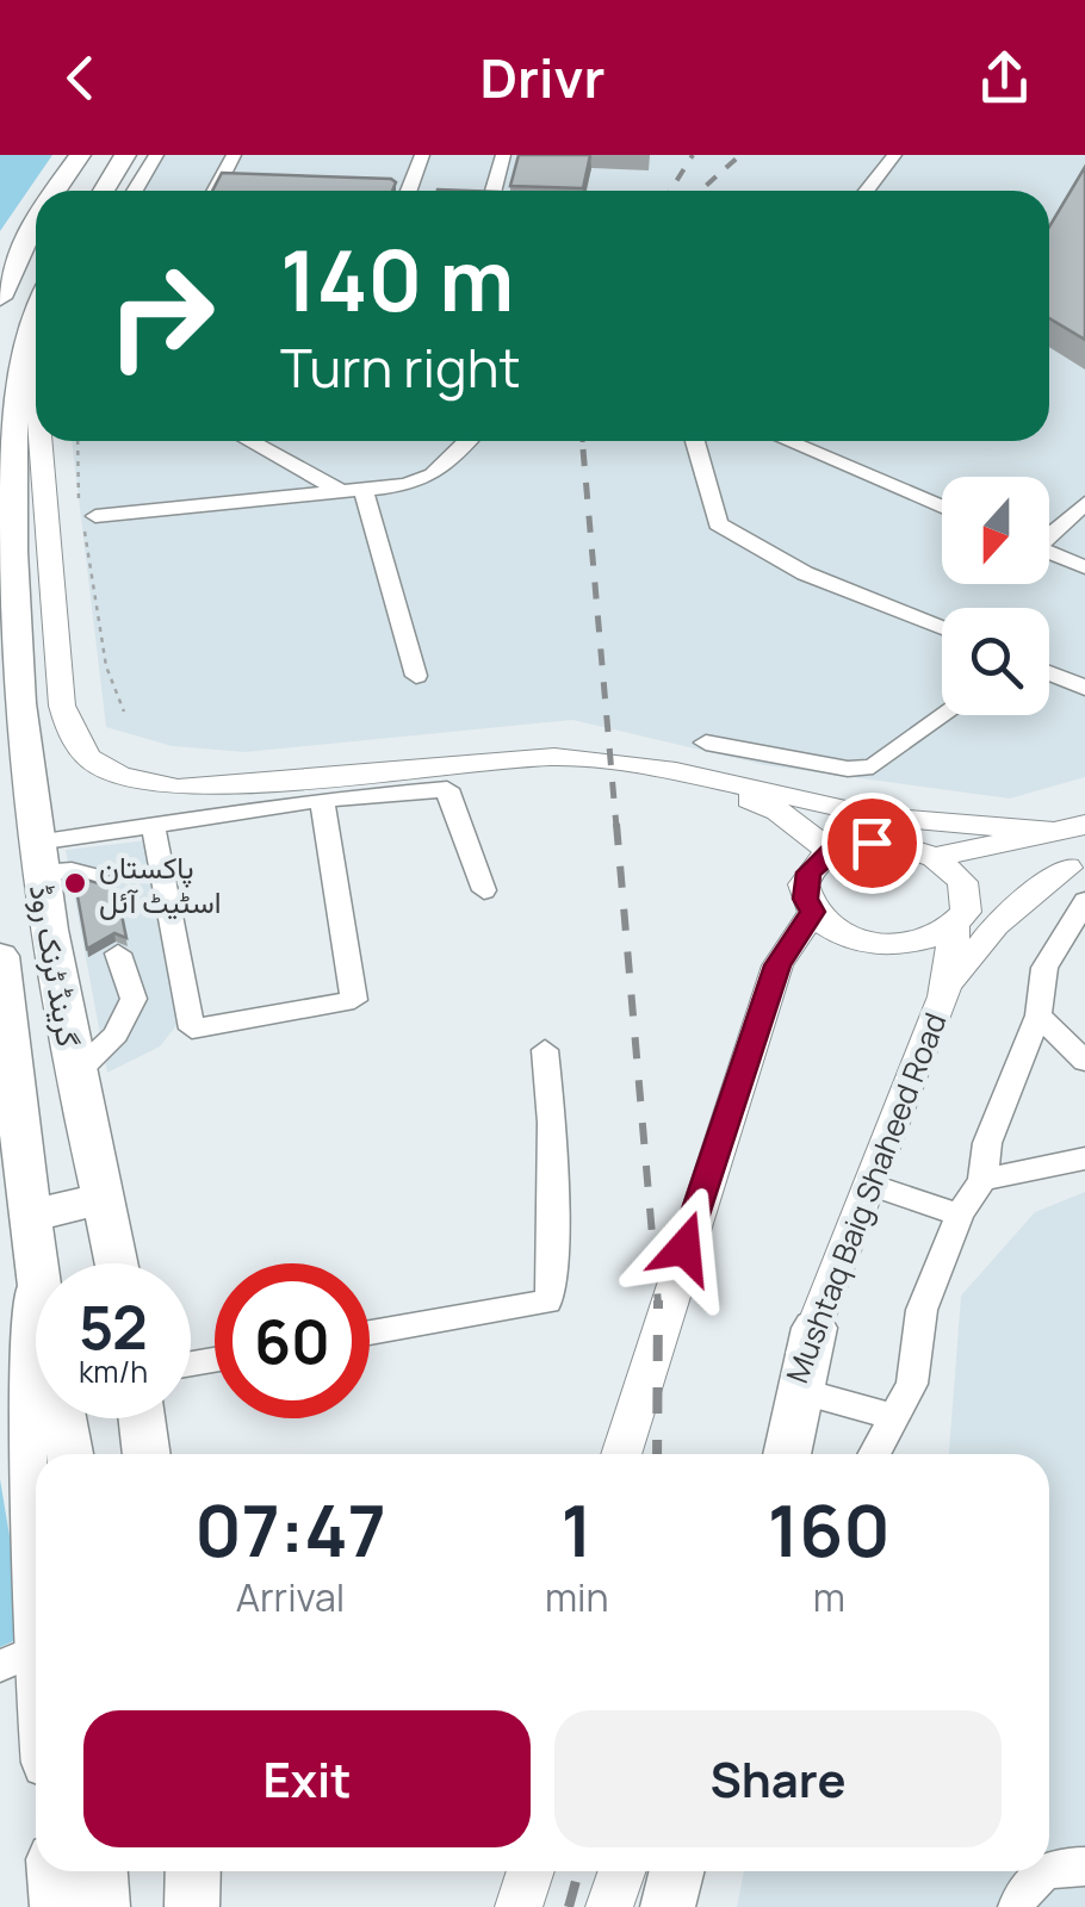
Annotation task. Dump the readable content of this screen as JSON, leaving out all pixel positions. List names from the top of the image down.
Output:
{
  "streets": {
    "highway": ["گرینڈ ٹرنک روڈ"],
    "main road": ["Mushtaq Baig Shaheed Road"]
  },
  "places": ["پاکستان اسٹیٹ آئل"],
  "north": "bottom",
  "page": {
    "header": "Drivr",
    "turn": ["140 m", "Turn right"],
    "speed": "52 km/h",
    "limit": "60",
    "eta": [
      "07:47",
      "Arrival",
      "1",
      "min",
      "160",
      "m"
    ],
    "buttons": ["Exit", "Share"]
  }
}
